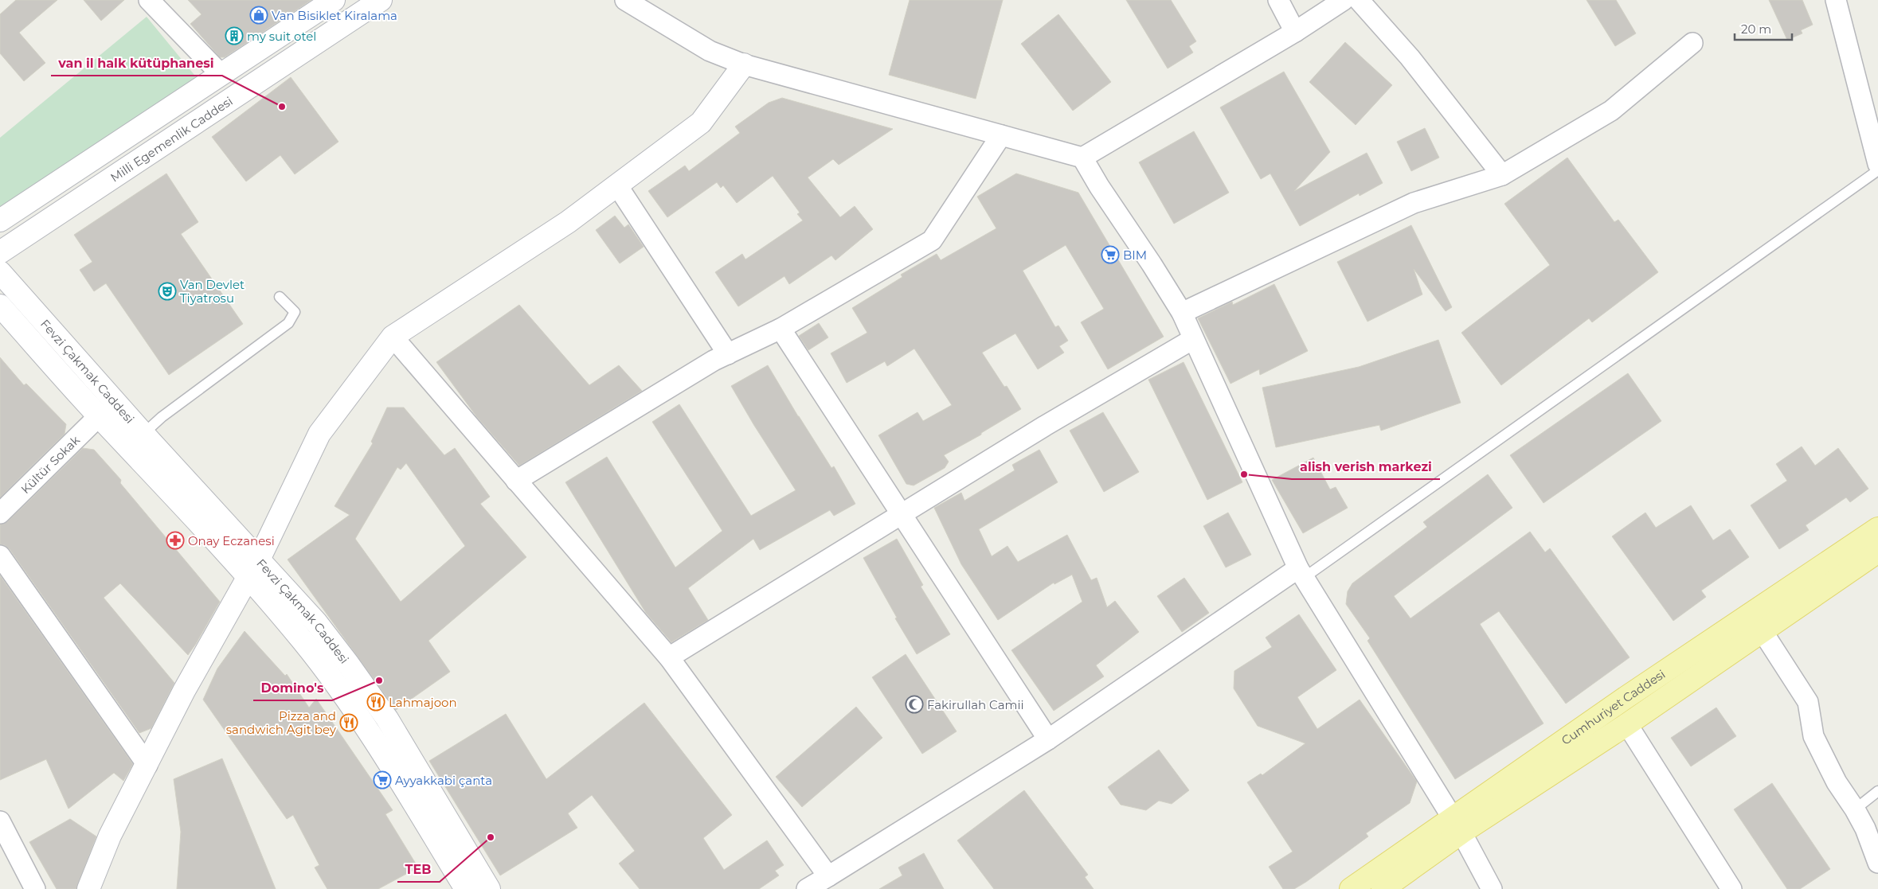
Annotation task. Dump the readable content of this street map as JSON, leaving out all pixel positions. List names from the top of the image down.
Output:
{
  "streets": {
    "main road": ["Cumhuriyet Caddesi"],
    "street": ["Milli Egemenlik Caddesi", "Fevzi Çakmak Caddesi", "Kültür Sokak"]
  },
  "crossings": [
    ["Fevzi Çakmak Caddesi", "Kültür Sokak"]
  ],
  "places": {
    "shop": ["Van Bisiklet Kiralama"],
    "building": ["my suit otel"],
    "other": [
      "van il halk kütüphanesi",
      "alish verish markezi",
      "Domino's",
      "TEB"
    ],
    "supermarket": ["BIM", "Ayyakkabi çanta"],
    "theatre": ["Van Devlet Tiyatrosu"],
    "pharmacy": ["Onay Eczanesi"],
    "restaurant": ["Lahmajoon", "Pizza and sandwich Agit bey"],
    "mosque": ["Fakirullah Camii"]
  },
  "scale_bar": "20 m"
}
